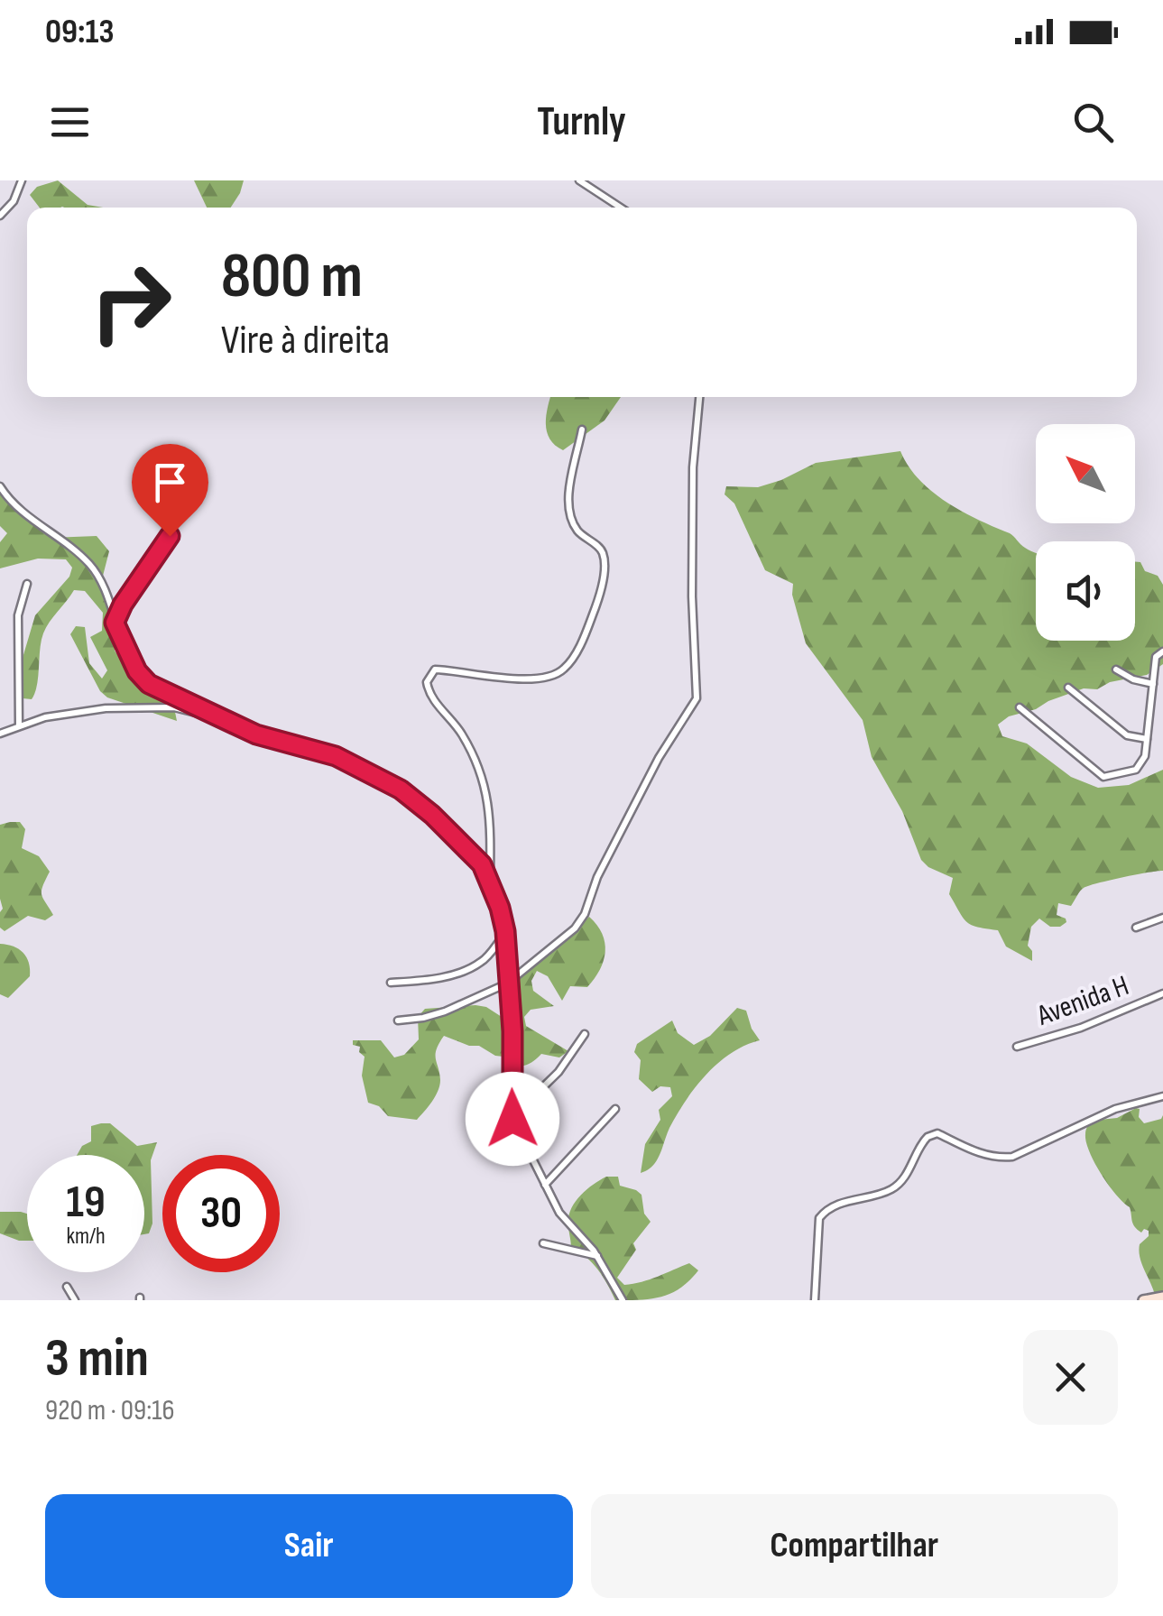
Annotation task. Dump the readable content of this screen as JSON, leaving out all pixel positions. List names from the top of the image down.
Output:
{
  "streets": {
    "street": ["Avenida H"]
  },
  "north": "top left",
  "page": {
    "status": "09:13",
    "header": "Turnly",
    "turn": ["800 m", "Vire à direita"],
    "speed": "19 km/h",
    "limit": "30",
    "heading": ["3 min", "920 m · 09:16"],
    "buttons": ["Sair", "Compartilhar"]
  }
}
